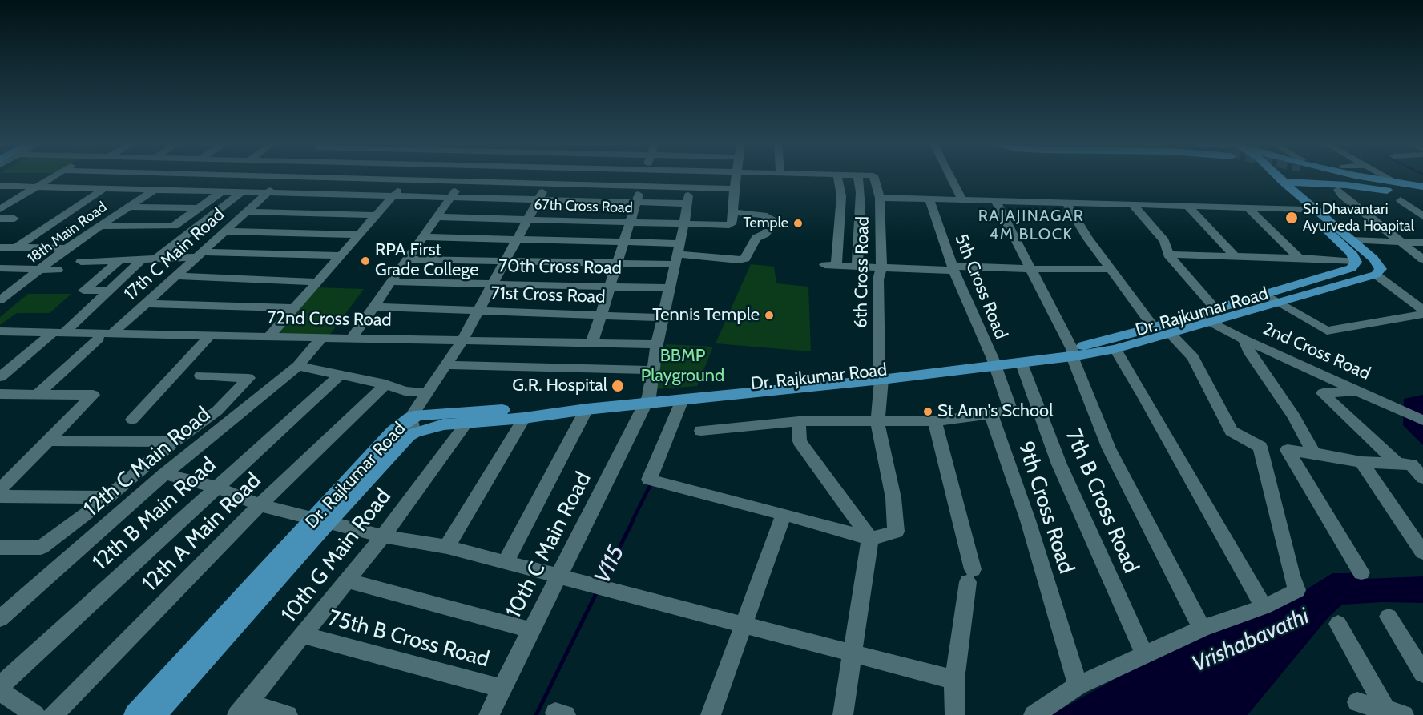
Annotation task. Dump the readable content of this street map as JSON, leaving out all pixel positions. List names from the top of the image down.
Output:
{
  "streets": {
    "main road": ["Dr. Rajkumar Road"],
    "street": [
      "67th Cross Road",
      "18th Main Road",
      "17th C Main Road",
      "70th Cross Road",
      "6th Cross Road",
      "5th Cross Road",
      "71st Cross Road",
      "72nd Cross Road",
      "2nd Cross Road",
      "12th C Main Road",
      "7th B Cross Road",
      "9th Cross Road",
      "12th B Main Road",
      "12th A Main Road",
      "10th C Main Road",
      "10th G Main Road",
      "75th B Cross Road"
    ]
  },
  "crossings": [
    ["67th Cross Road", "10th C Main Road"],
    ["17th C Main Road", "72nd Cross Road"],
    ["70th Cross Road", "10th C Main Road"],
    ["6th Cross Road", "Dr. Rajkumar Road"],
    ["5th Cross Road", "Dr. Rajkumar Road"],
    ["71st Cross Road", "10th C Main Road"],
    ["Dr. Rajkumar Road", "2nd Cross Road"],
    ["Dr. Rajkumar Road", "7th B Cross Road"],
    ["Dr. Rajkumar Road", "10th C Main Road"],
    ["Dr. Rajkumar Road", "10th G Main Road"],
    ["72nd Cross Road", "12th C Main Road"],
    ["72nd Cross Road", "10th C Main Road"],
    ["10th C Main Road", "75th B Cross Road"],
    ["10th G Main Road", "75th B Cross Road"]
  ],
  "districts": ["RAJAJINAGAR 4M BLOCK"],
  "water": ["V115", "Vrishabavathi"],
  "parks": ["BBMP Playground"],
  "places": [
    "Sri Dhavantari Ayurveda Hoapital",
    "Temple",
    "RPA First Grade College",
    "Tennis Temple",
    "G.R. Hospital",
    "St Ann's School"
  ]
}
